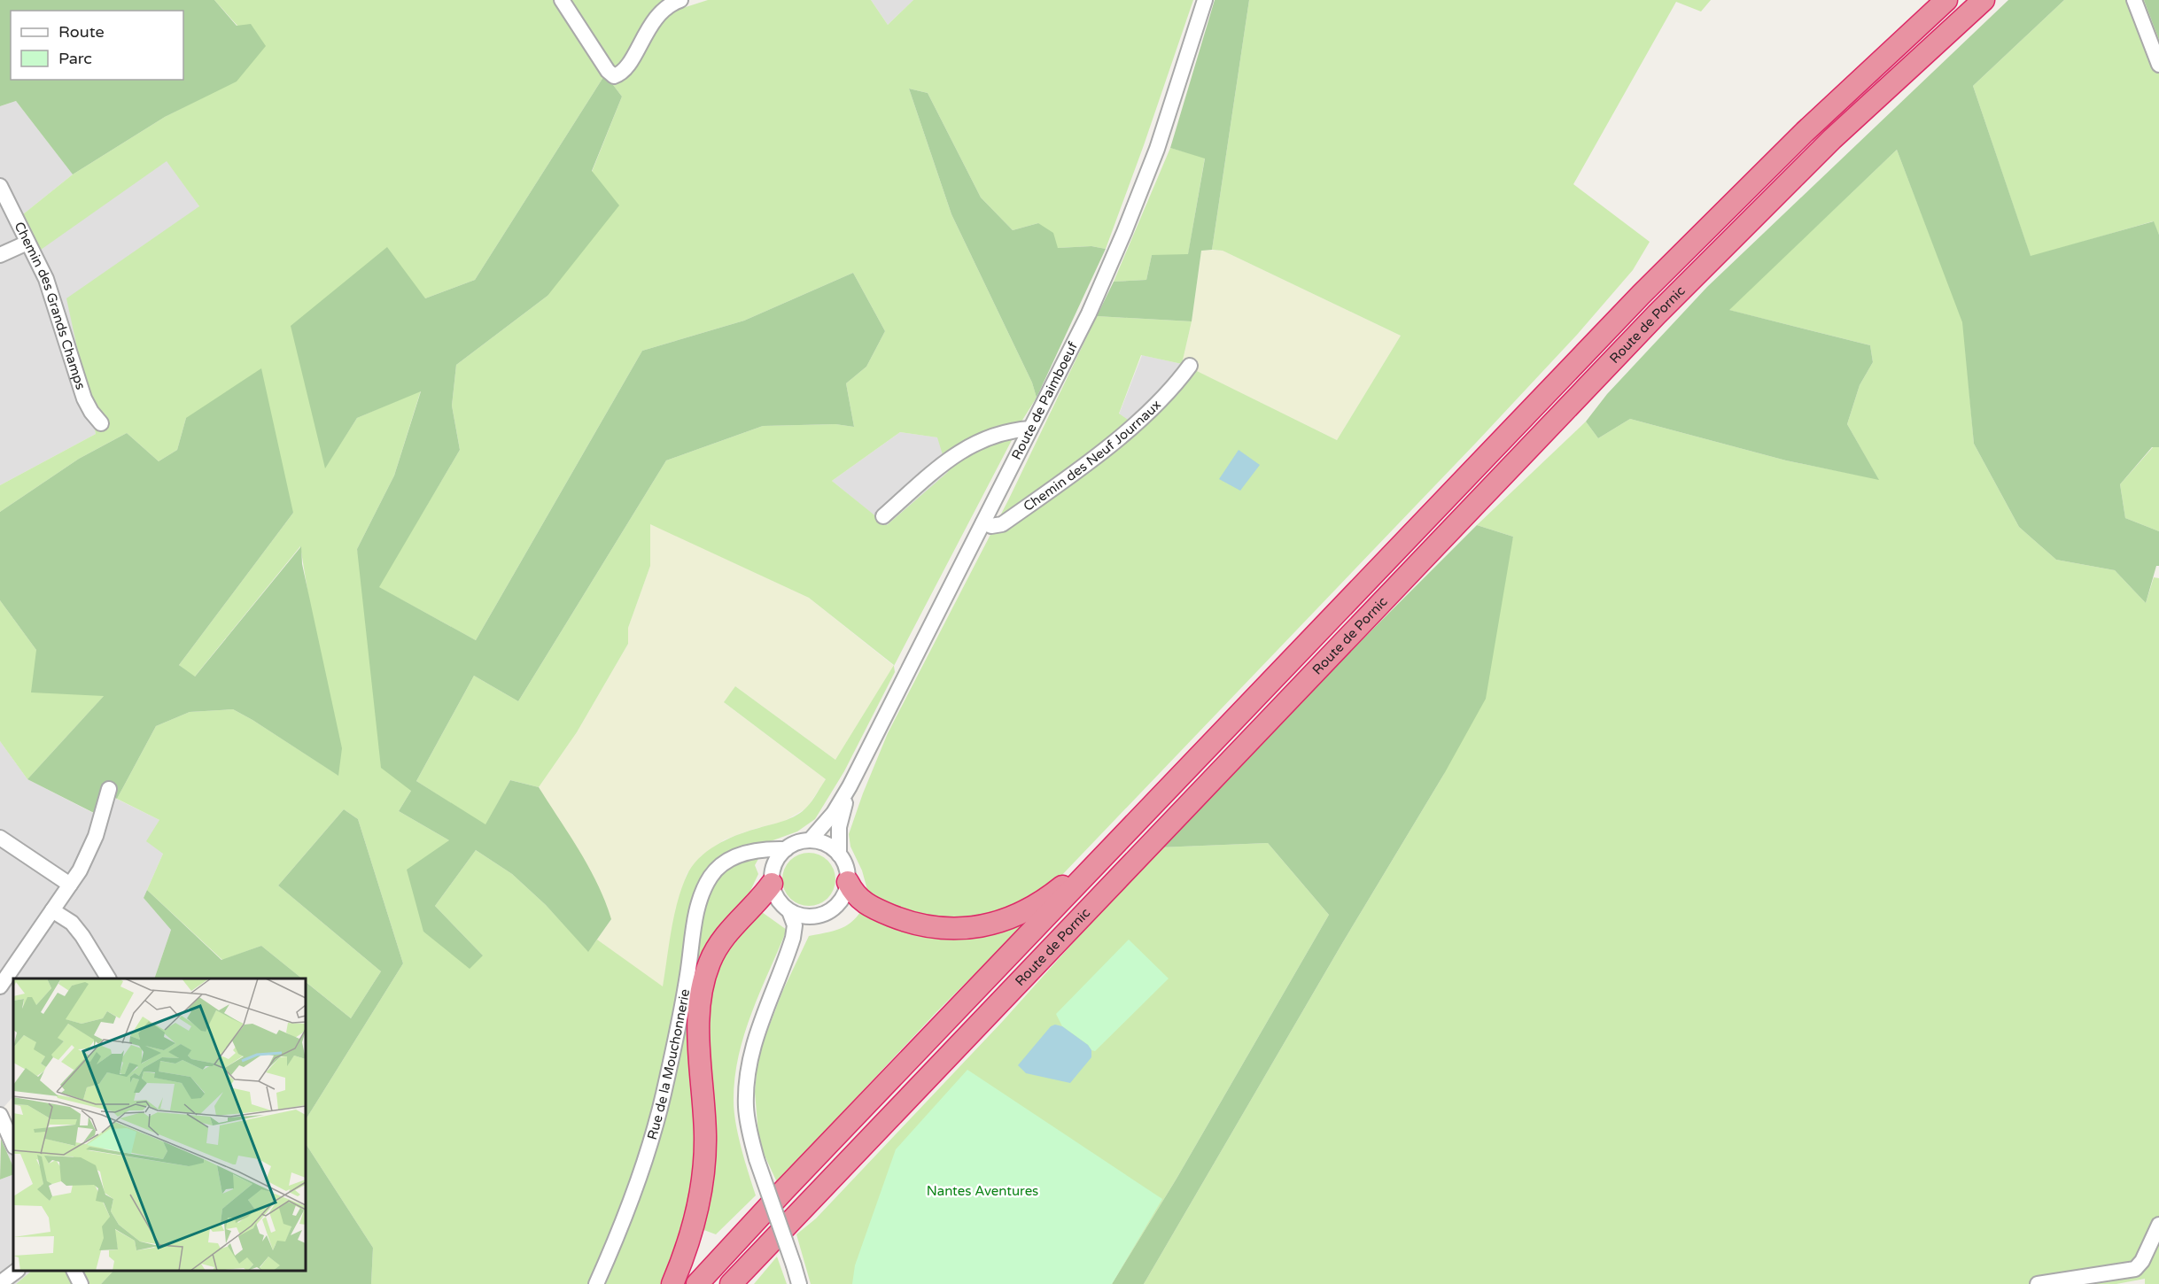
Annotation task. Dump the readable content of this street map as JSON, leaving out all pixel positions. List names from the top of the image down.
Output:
{
  "streets": {
    "highway": ["Route de Pornic"],
    "street": [
      "Chemin des Grands Champs",
      "Route de Paimboeuf",
      "Chemin des Neuf Journaux",
      "Rue de la Mouchonnerie"
    ]
  },
  "crossings": [
    ["Route de Paimboeuf", "Chemin des Neuf Journaux"],
    ["Route de Paimboeuf", "Rue de la Mouchonnerie"]
  ],
  "parks": ["Nantes Aventures"],
  "legend": ["Route", "Parc"]
}
